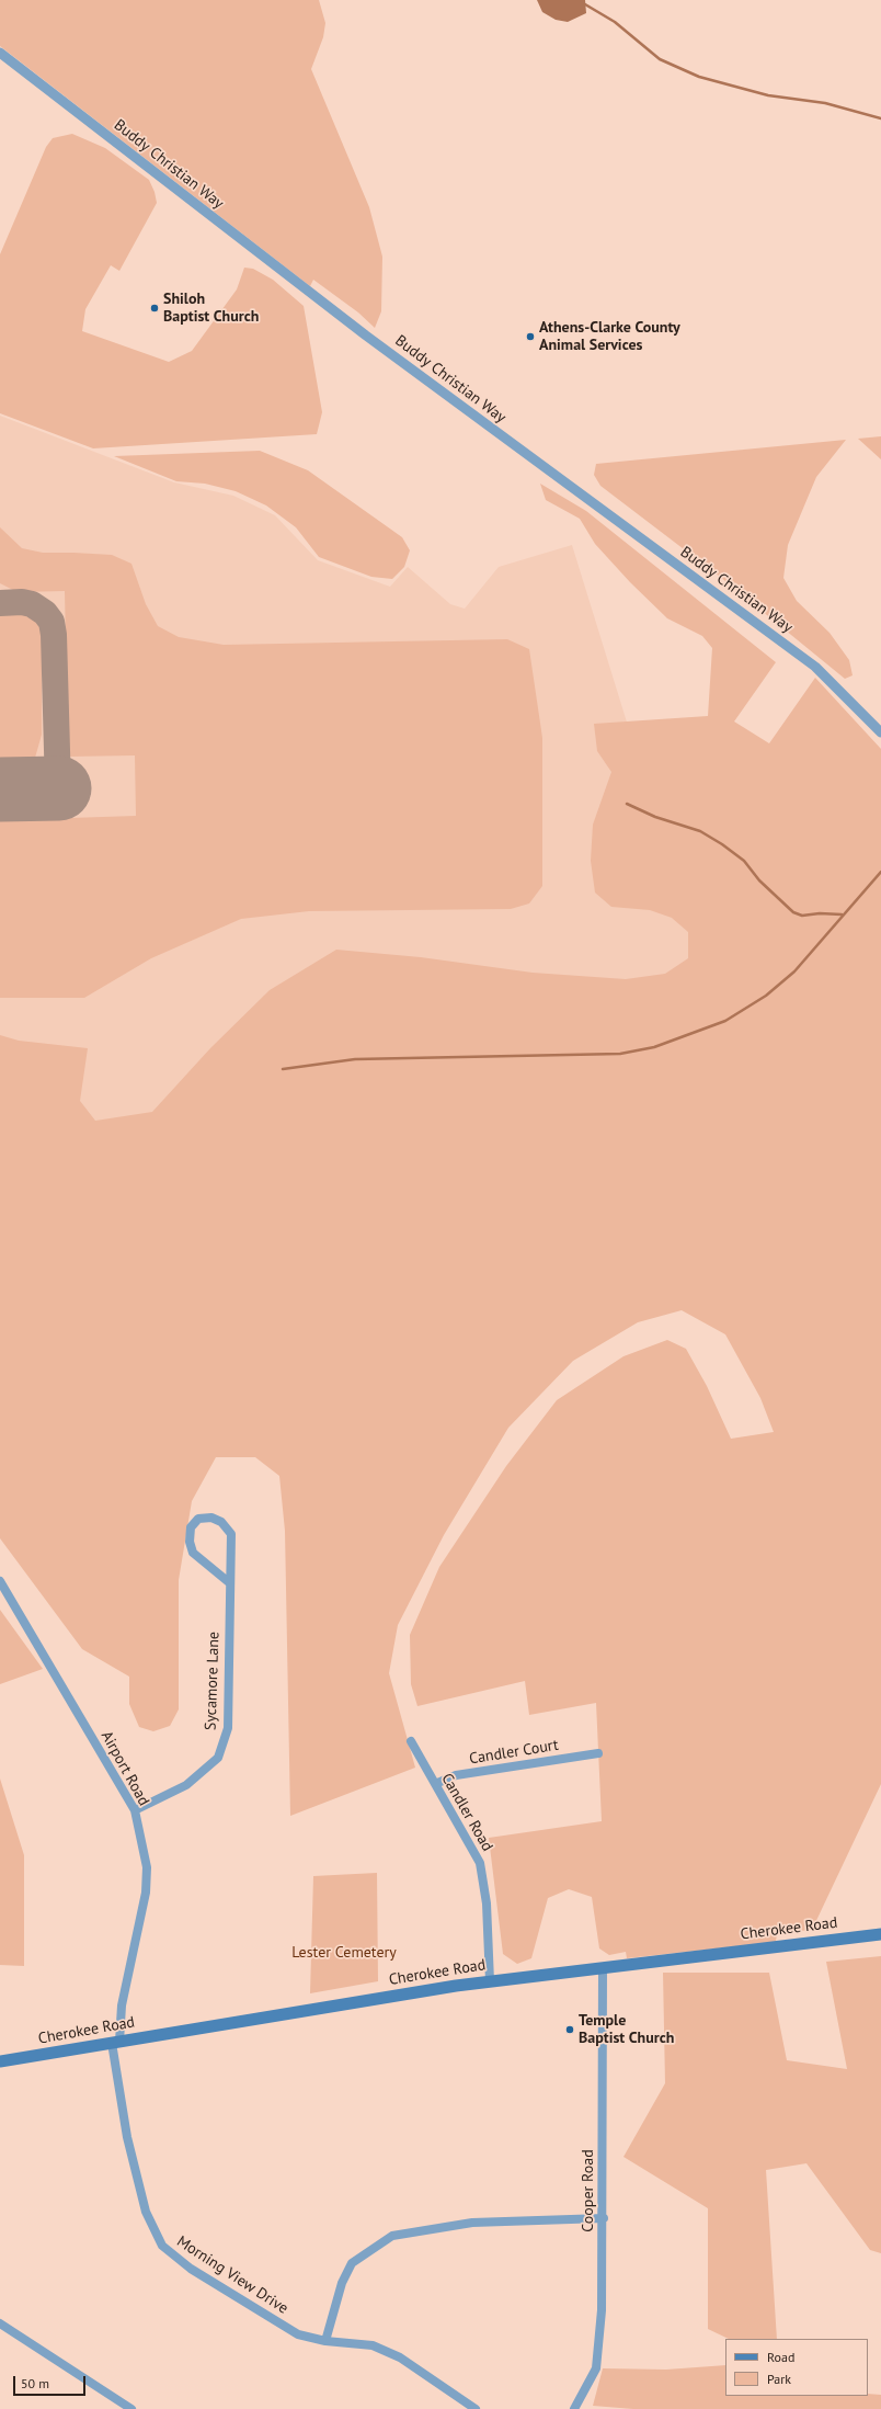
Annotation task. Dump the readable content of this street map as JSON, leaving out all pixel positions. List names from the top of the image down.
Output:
{
  "streets": {
    "main road": ["Cherokee Road"],
    "street": [
      "Buddy Christian Way",
      "Sycamore Lane",
      "Candler Court",
      "Airport Road",
      "Candler Road",
      "Cooper Road",
      "Morning View Drive"
    ]
  },
  "crossings": [
    ["Sycamore Lane", "Airport Road"],
    ["Candler Court", "Candler Road"],
    ["Airport Road", "Cherokee Road"],
    ["Airport Road", "Morning View Drive"],
    ["Candler Road", "Cherokee Road"],
    ["Cherokee Road", "Cooper Road"],
    ["Cherokee Road", "Morning View Drive"]
  ],
  "parks": ["Lester Cemetery"],
  "places": ["Shiloh Baptist Church", "Athens-Clarke County Animal Services", "Temple Baptist Church"],
  "legend": ["Road", "Park"],
  "scale_bar": "50 m"
}
